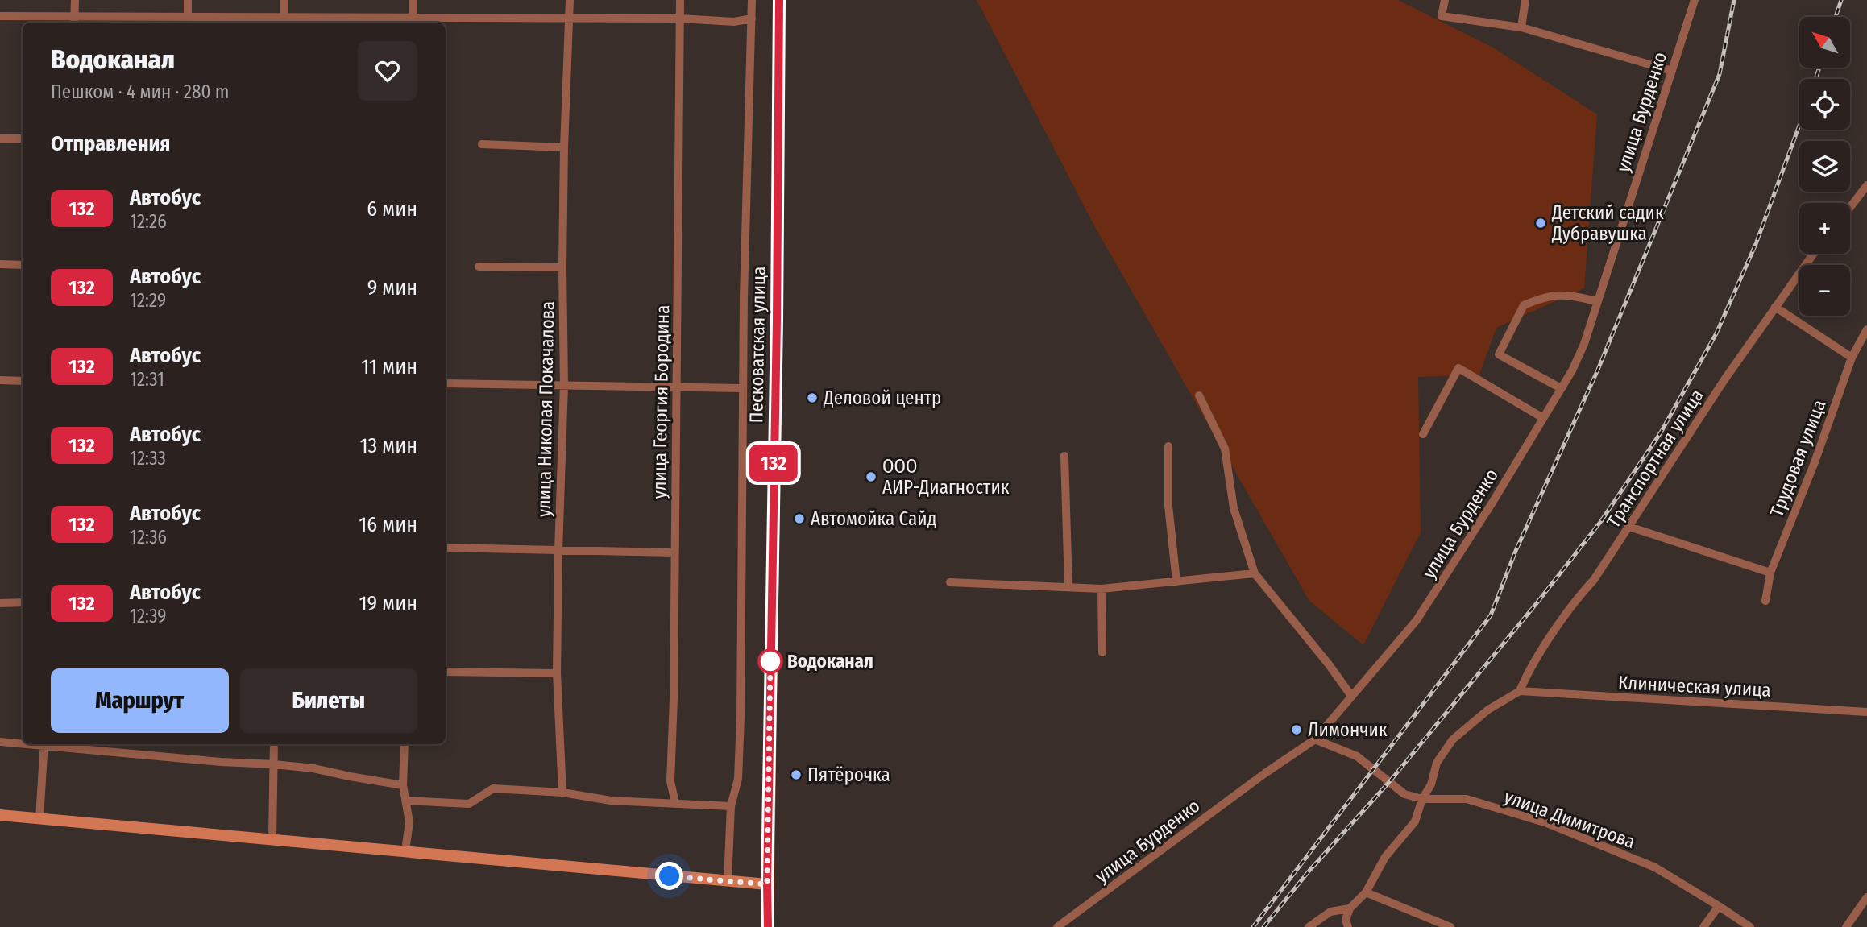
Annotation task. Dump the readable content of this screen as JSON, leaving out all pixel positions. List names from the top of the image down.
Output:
{
  "streets": {
    "main road": ["Песковатская улица"],
    "street": [
      "улица Бурденко",
      "улица Георгия Бородина",
      "улица Николая Покачалова",
      "Транспортная улица",
      "Трудовая улица",
      "Клиническая улица",
      "улица Димитрова"
    ]
  },
  "crossings": [
    ["улица Бурденко", "улица Димитрова"],
    ["Транспортная улица", "Клиническая улица"]
  ],
  "places": [
    "Детский садик Дубравушка",
    "Деловой центр",
    "ООО АИР-Диагностик",
    "Автомойка Сайд",
    "Водоканал",
    "Лимончик",
    "Пятёрочка"
  ],
  "lines": ["bus line 132"],
  "north": "top left",
  "page": {
    "on_map": "132",
    "map_buttons": ["+", "−"],
    "heading": [
      ["Водоканал", "Пешком · 4 мин · 280 m"],
      "Отправления"
    ],
    "list": [
      {
        "mark": "132",
        "name": "Автобус",
        "note": "12:26",
        "value": "6 мин"
      },
      {
        "mark": "132",
        "name": "Автобус",
        "note": "12:29",
        "value": "9 мин"
      },
      {
        "mark": "132",
        "name": "Автобус",
        "note": "12:31",
        "value": "11 мин"
      },
      {
        "mark": "132",
        "name": "Автобус",
        "note": "12:33",
        "value": "13 мин"
      },
      {
        "mark": "132",
        "name": "Автобус",
        "note": "12:36",
        "value": "16 мин"
      },
      {
        "mark": "132",
        "name": "Автобус",
        "note": "12:39",
        "value": "19 мин"
      }
    ],
    "buttons": ["Маршрут", "Билеты"]
  }
}
